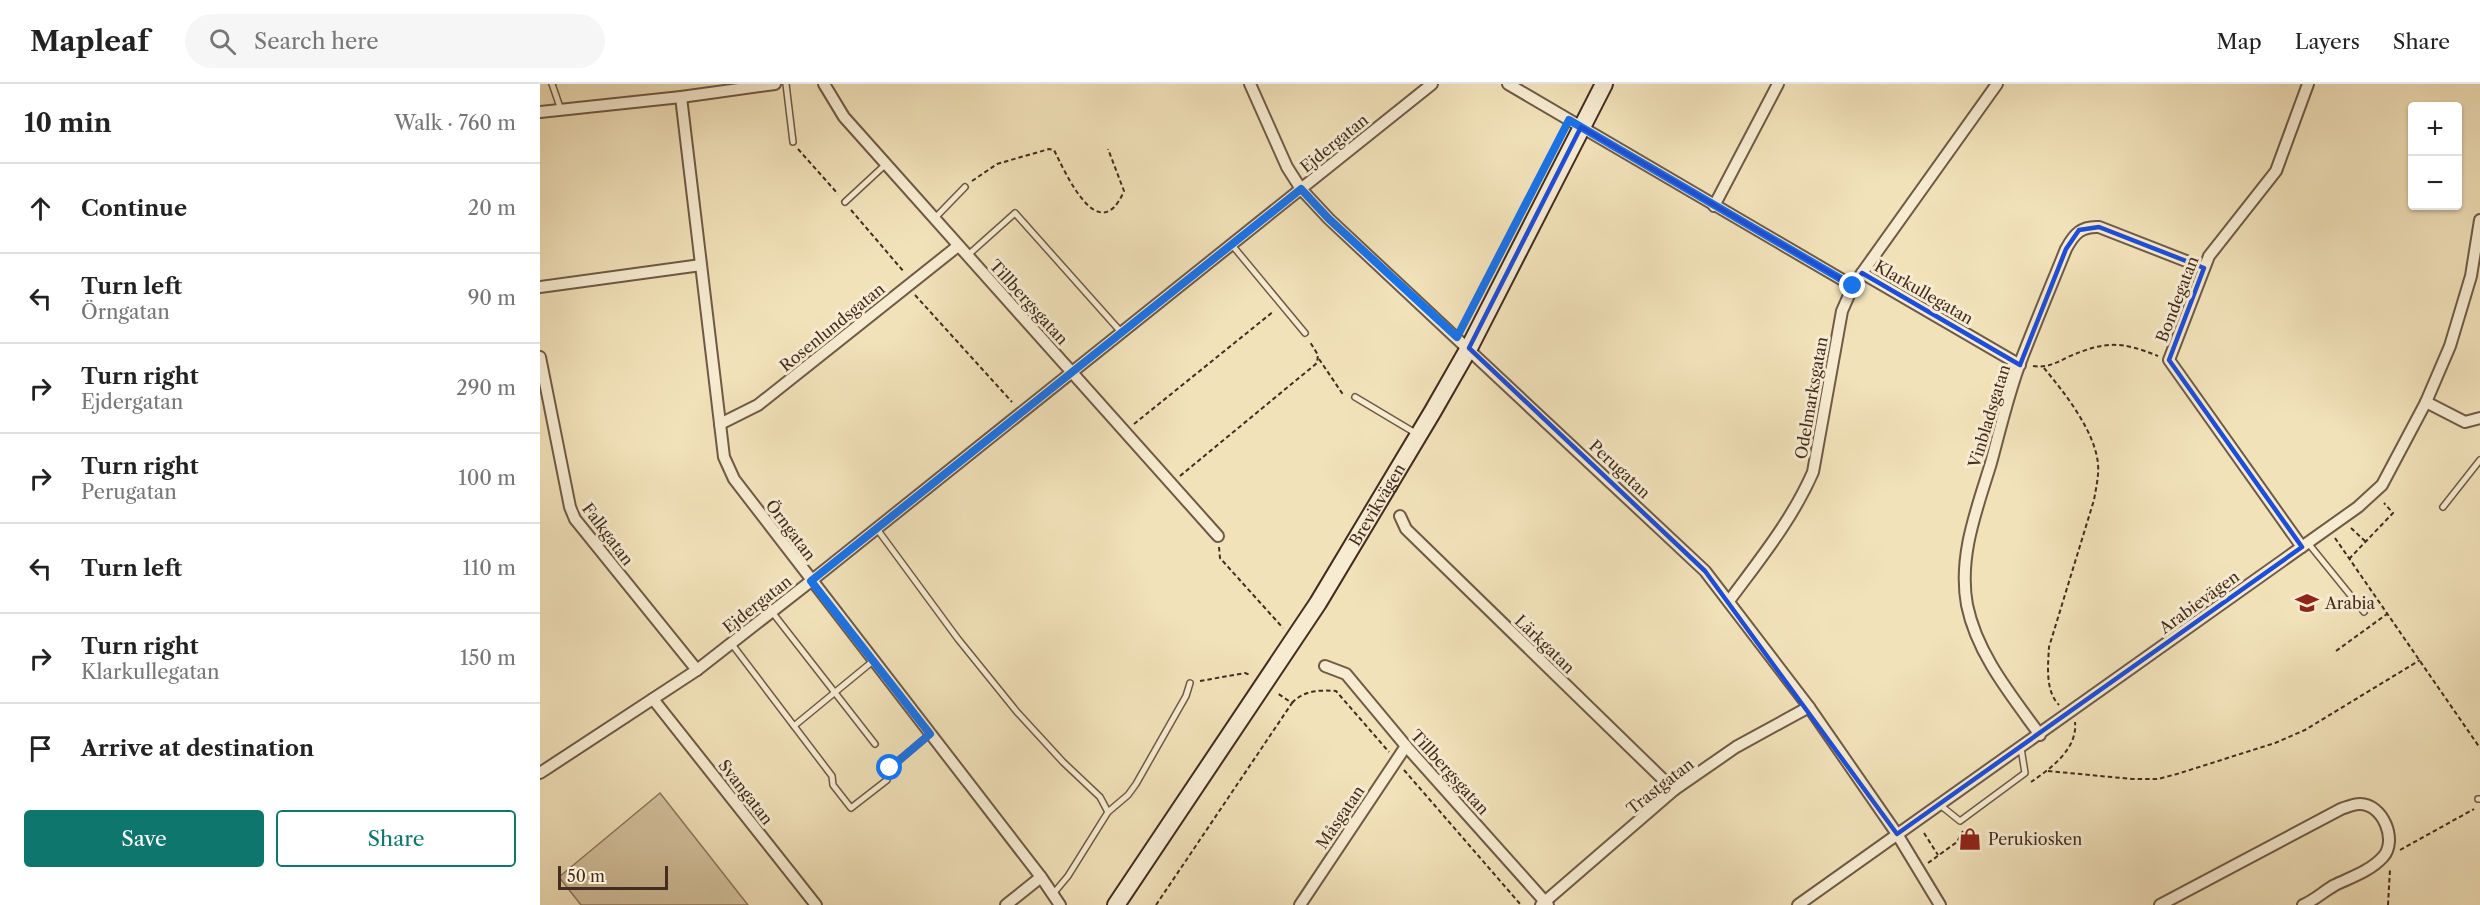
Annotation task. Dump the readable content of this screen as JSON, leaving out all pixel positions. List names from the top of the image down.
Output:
{
  "streets": {
    "street": [
      "Ejdergatan",
      "Klarkullegatan",
      "Bondegatan",
      "Tillbergsgatan",
      "Rosenlundsgatan",
      "Odelmarksgatan",
      "Vinbladsgatan",
      "Perugatan",
      "Brevikvägen",
      "Örngatan",
      "Falkgatan",
      "Arabievägen",
      "Lärkgatan",
      "Trastgatan",
      "Svangatan",
      "Måsgatan"
    ]
  },
  "crossings": [
    ["Ejdergatan", "Tillbergsgatan"],
    ["Ejdergatan", "Perugatan"],
    ["Ejdergatan", "Örngatan"],
    ["Ejdergatan", "Falkgatan"],
    ["Ejdergatan", "Svangatan"],
    ["Klarkullegatan", "Odelmarksgatan"],
    ["Klarkullegatan", "Vinbladsgatan"],
    ["Klarkullegatan", "Brevikvägen"],
    ["Bondegatan", "Vinbladsgatan"],
    ["Bondegatan", "Arabievägen"],
    ["Tillbergsgatan", "Rosenlundsgatan"],
    ["Tillbergsgatan", "Trastgatan"],
    ["Tillbergsgatan", "Måsgatan"],
    ["Rosenlundsgatan", "Örngatan"],
    ["Odelmarksgatan", "Perugatan"],
    ["Vinbladsgatan", "Arabievägen"],
    ["Perugatan", "Brevikvägen"],
    ["Perugatan", "Arabievägen"],
    ["Perugatan", "Trastgatan"],
    ["Lärkgatan", "Trastgatan"]
  ],
  "places": {
    "school or university": ["Arabia"],
    "shop": ["Perukiosken"]
  },
  "scale_bar": "50 m",
  "page": {
    "header": "Mapleaf",
    "search": "Search here",
    "nav": ["Map", "Layers", "Share"],
    "heading": ["10 min", "Walk · 760 m"],
    "map_buttons": ["+", "−"],
    "list": [
      ["Continue", "20 m"],
      ["Turn left", "Örngatan", "90 m"],
      ["Turn right", "Ejdergatan", "290 m"],
      ["Turn right", "Perugatan", "100 m"],
      ["Turn left", "110 m"],
      ["Turn right", "Klarkullegatan", "150 m"],
      "Arrive at destination"
    ],
    "buttons": ["Save", "Share"],
    "scale": "50 m"
  }
}
